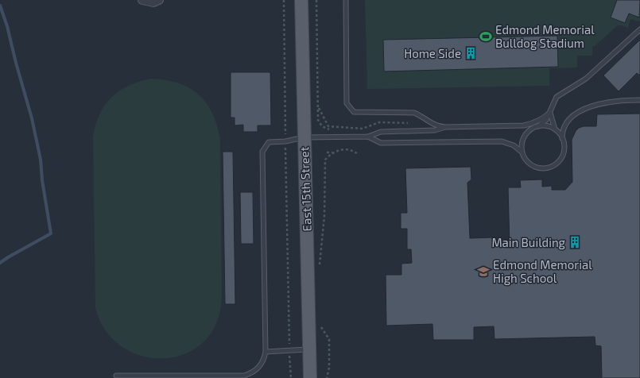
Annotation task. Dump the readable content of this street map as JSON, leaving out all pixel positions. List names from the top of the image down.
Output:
{
  "streets": {
    "main road": ["East 15th Street"]
  },
  "places": {
    "sports": ["Edmond Memorial Bulldog Stadium"],
    "building": ["Home Side", "Main Building"],
    "school or university": ["Edmond Memorial High School"]
  }
}
